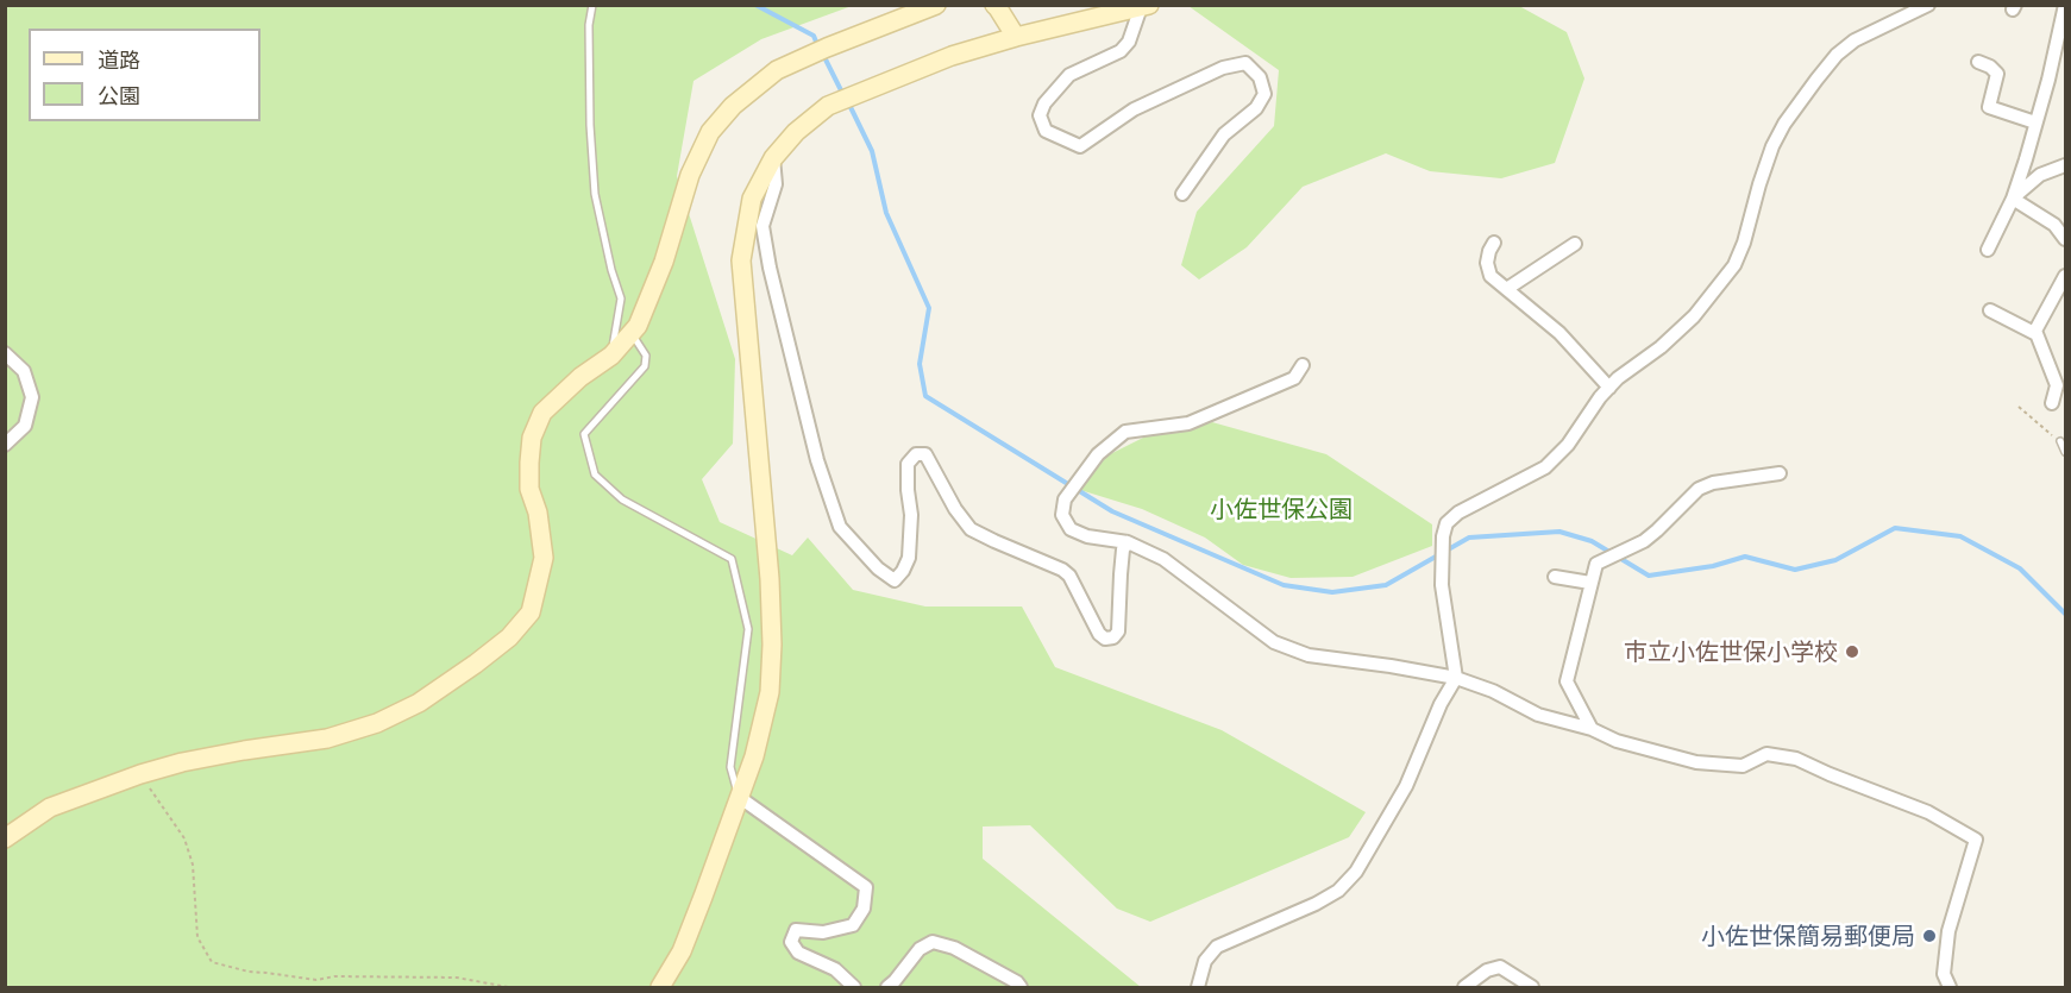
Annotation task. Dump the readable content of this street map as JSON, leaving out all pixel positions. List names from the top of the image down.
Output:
{
  "parks": ["小佐世保公園"],
  "places": ["市立小佐世保小学校", "小佐世保簡易郵便局"],
  "legend": ["道路", "公園"]
}
